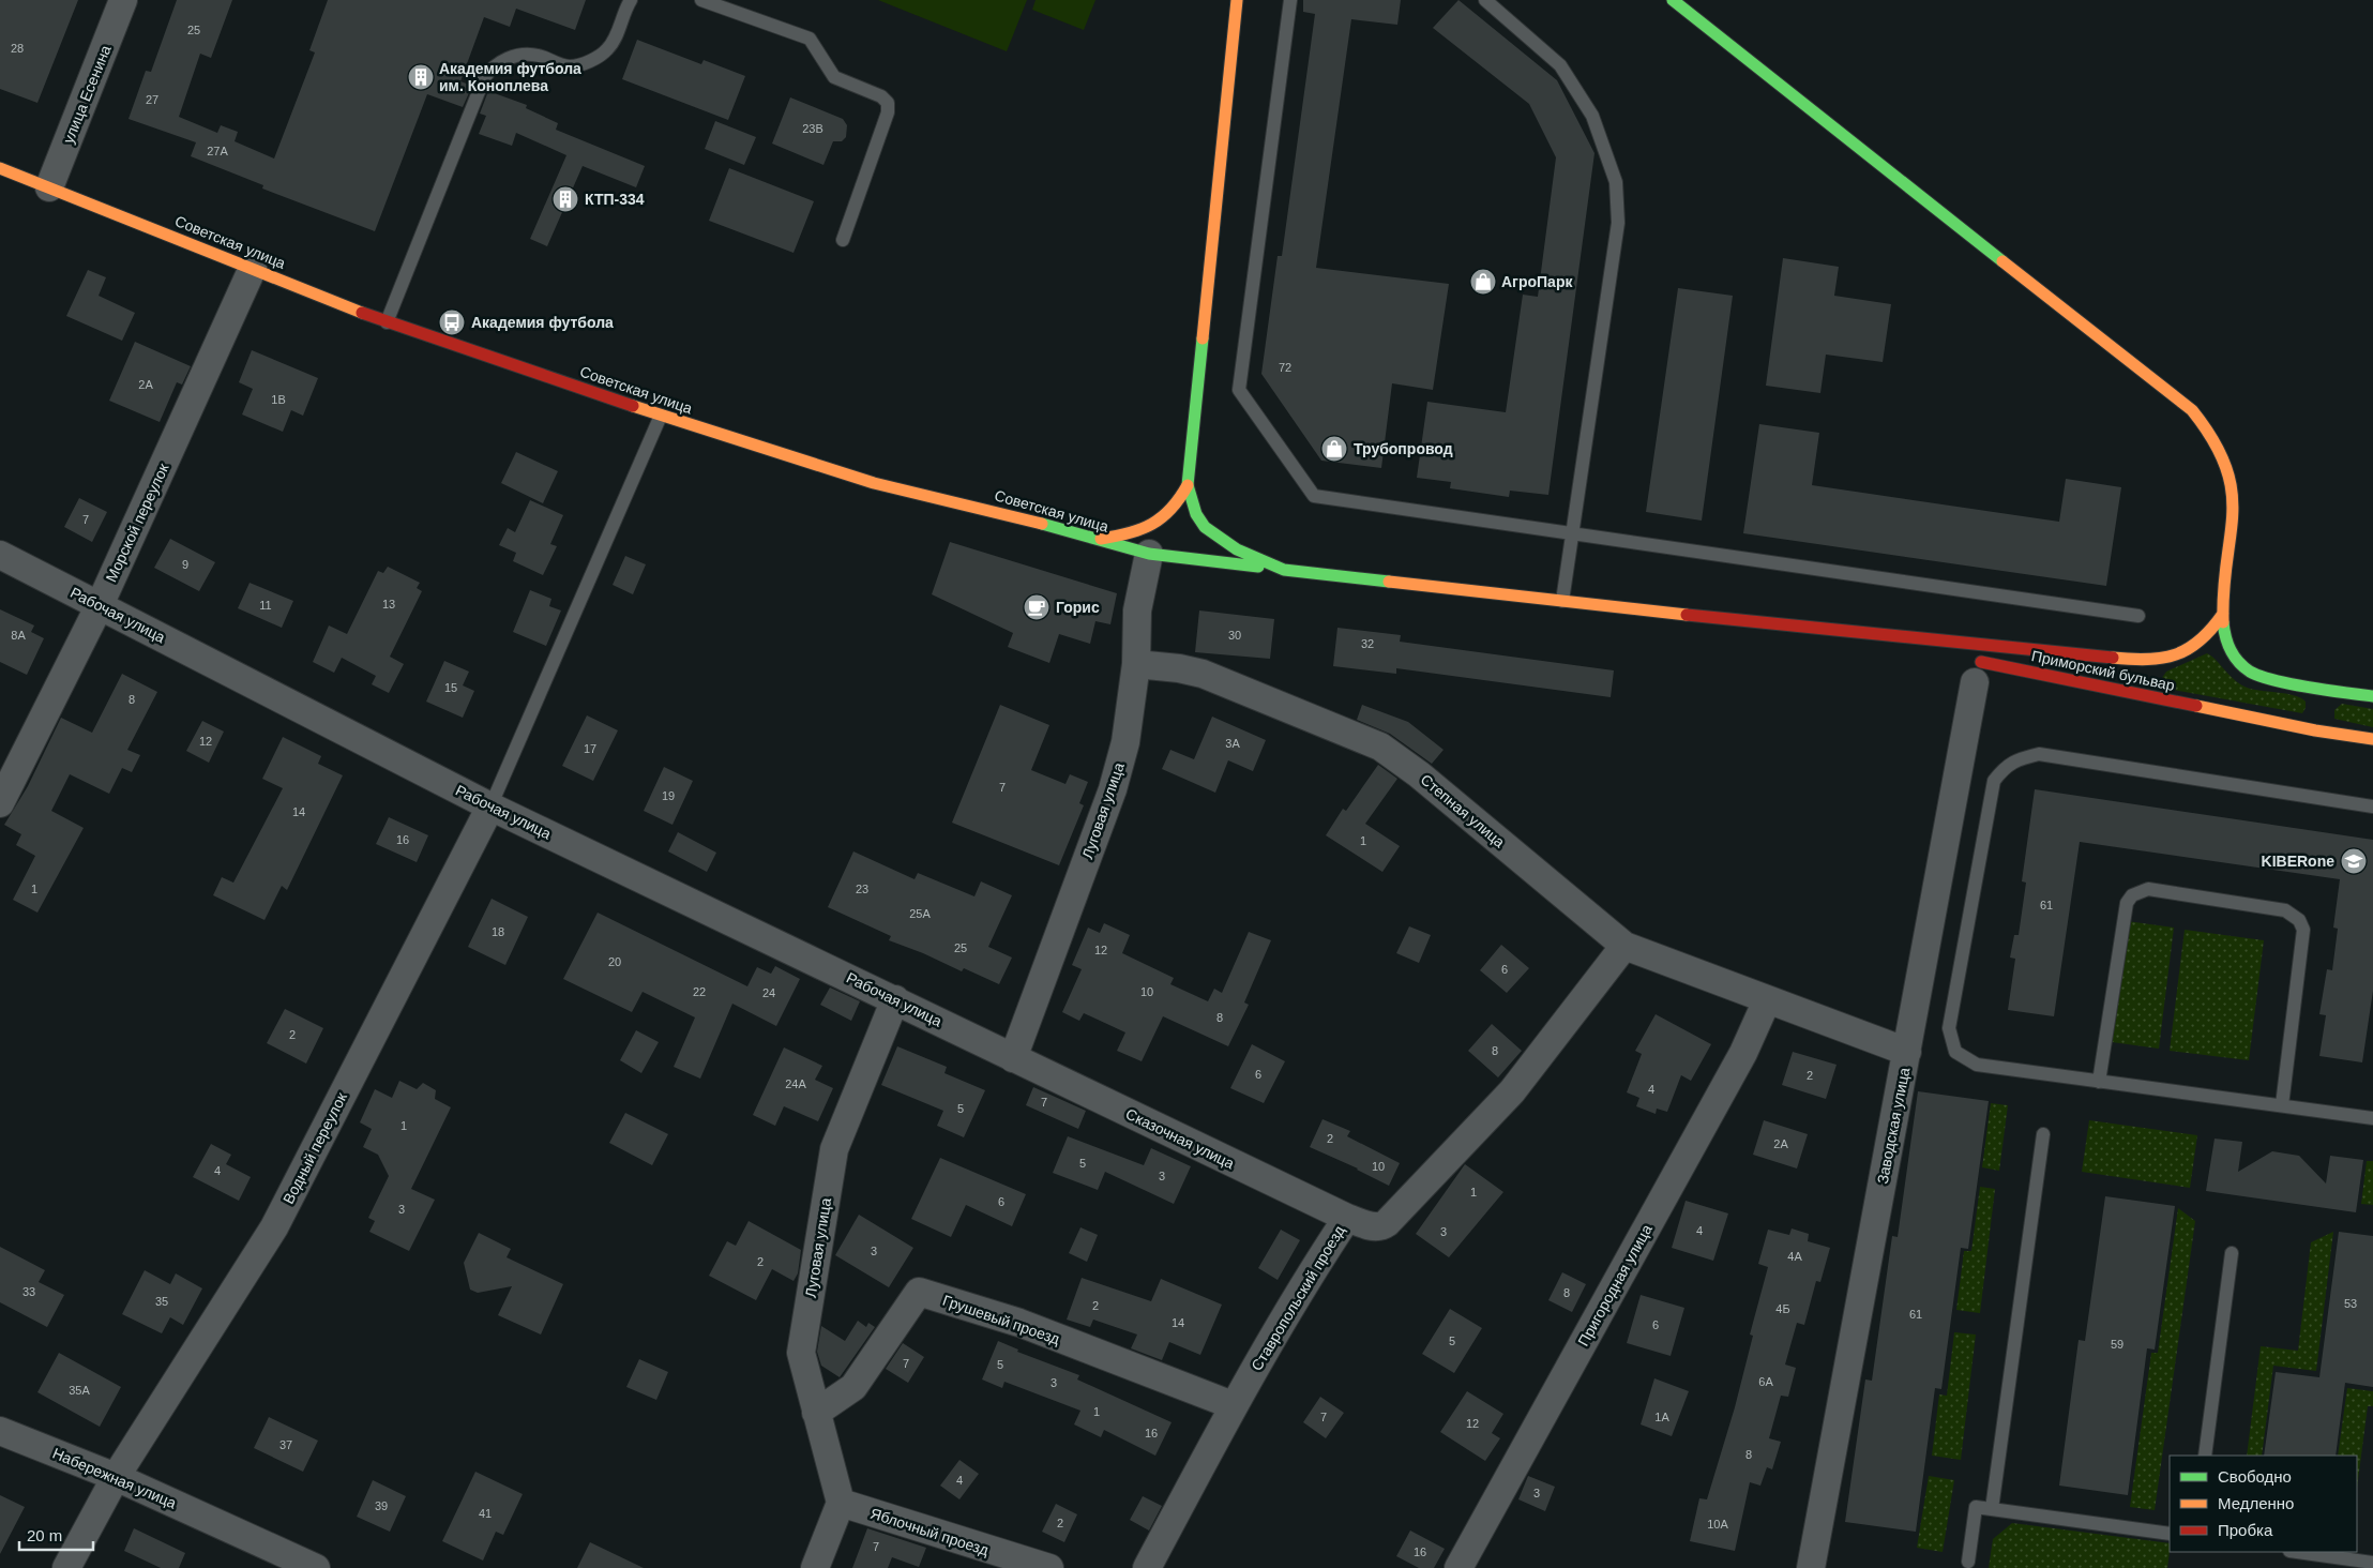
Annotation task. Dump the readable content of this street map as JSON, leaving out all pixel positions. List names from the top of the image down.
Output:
{
  "streets": {
    "main road": ["Советская улица", "Приморский бульвар"],
    "street": [
      "улица Есенина",
      "Морской переулок",
      "Рабочая улица",
      "Луговая улица",
      "Степная улица",
      "Заводская улица",
      "Сказочная улица",
      "Водный переулок",
      "Пригородная улица",
      "Ставропольский проезд",
      "Грушевый проезд",
      "Набережная улица",
      "Яблочный проезд"
    ]
  },
  "crossings": [
    ["улица Есенина", "Советская улица"],
    ["Советская улица", "Морской переулок"],
    ["Советская улица", "Луговая улица"],
    ["Морской переулок", "Рабочая улица"],
    ["Рабочая улица", "Луговая улица"],
    ["Рабочая улица", "Сказочная улица"],
    ["Рабочая улица", "Водный переулок"],
    ["Приморский бульвар", "Заводская улица"],
    ["Луговая улица", "Степная улица"],
    ["Луговая улица", "Сказочная улица"],
    ["Луговая улица", "Грушевый проезд"],
    ["Луговая улица", "Яблочный проезд"],
    ["Степная улица", "Заводская улица"],
    ["Степная улица", "Пригородная улица"],
    ["Степная улица", "Ставропольский проезд"],
    ["Сказочная улица", "Ставропольский проезд"],
    ["Водный переулок", "Набережная улица"],
    ["Ставропольский проезд", "Грушевый проезд"]
  ],
  "places": {
    "building": ["Академия футбола им. Коноплева", "КТП-334"],
    "shop": ["АгроПарк", "Трубопровод"],
    "bus stop": ["Академия футбола"],
    "cafe": ["Горис"],
    "school or university": ["KIBERone"]
  },
  "house_numbers": [
    "25",
    "28",
    "27",
    "23В",
    "27А",
    "72",
    "2А",
    "1В",
    "7",
    "9",
    "13",
    "11",
    "8А",
    "30",
    "32",
    "15",
    "8",
    "12",
    "3А",
    "17",
    "7",
    "19",
    "14",
    "16",
    "1",
    "1",
    "23",
    "61",
    "25А",
    "18",
    "25",
    "12",
    "20",
    "6",
    "22",
    "10",
    "24",
    "8",
    "2",
    "8",
    "6",
    "2",
    "24А",
    "4",
    "7",
    "5",
    "1",
    "2",
    "2А",
    "5",
    "10",
    "4",
    "3",
    "1",
    "6",
    "3",
    "4",
    "3",
    "3",
    "4А",
    "2",
    "33",
    "8",
    "35",
    "53",
    "2",
    "4Б",
    "61",
    "14",
    "6",
    "5",
    "59",
    "7",
    "5",
    "6А",
    "3",
    "35А",
    "1",
    "7",
    "1А",
    "12",
    "16",
    "37",
    "8",
    "4",
    "3",
    "39",
    "41",
    "2",
    "10А",
    "7",
    "16"
  ],
  "legend": ["Свободно", "Медленно", "Пробка"],
  "scale_bar": "20 m"
}
